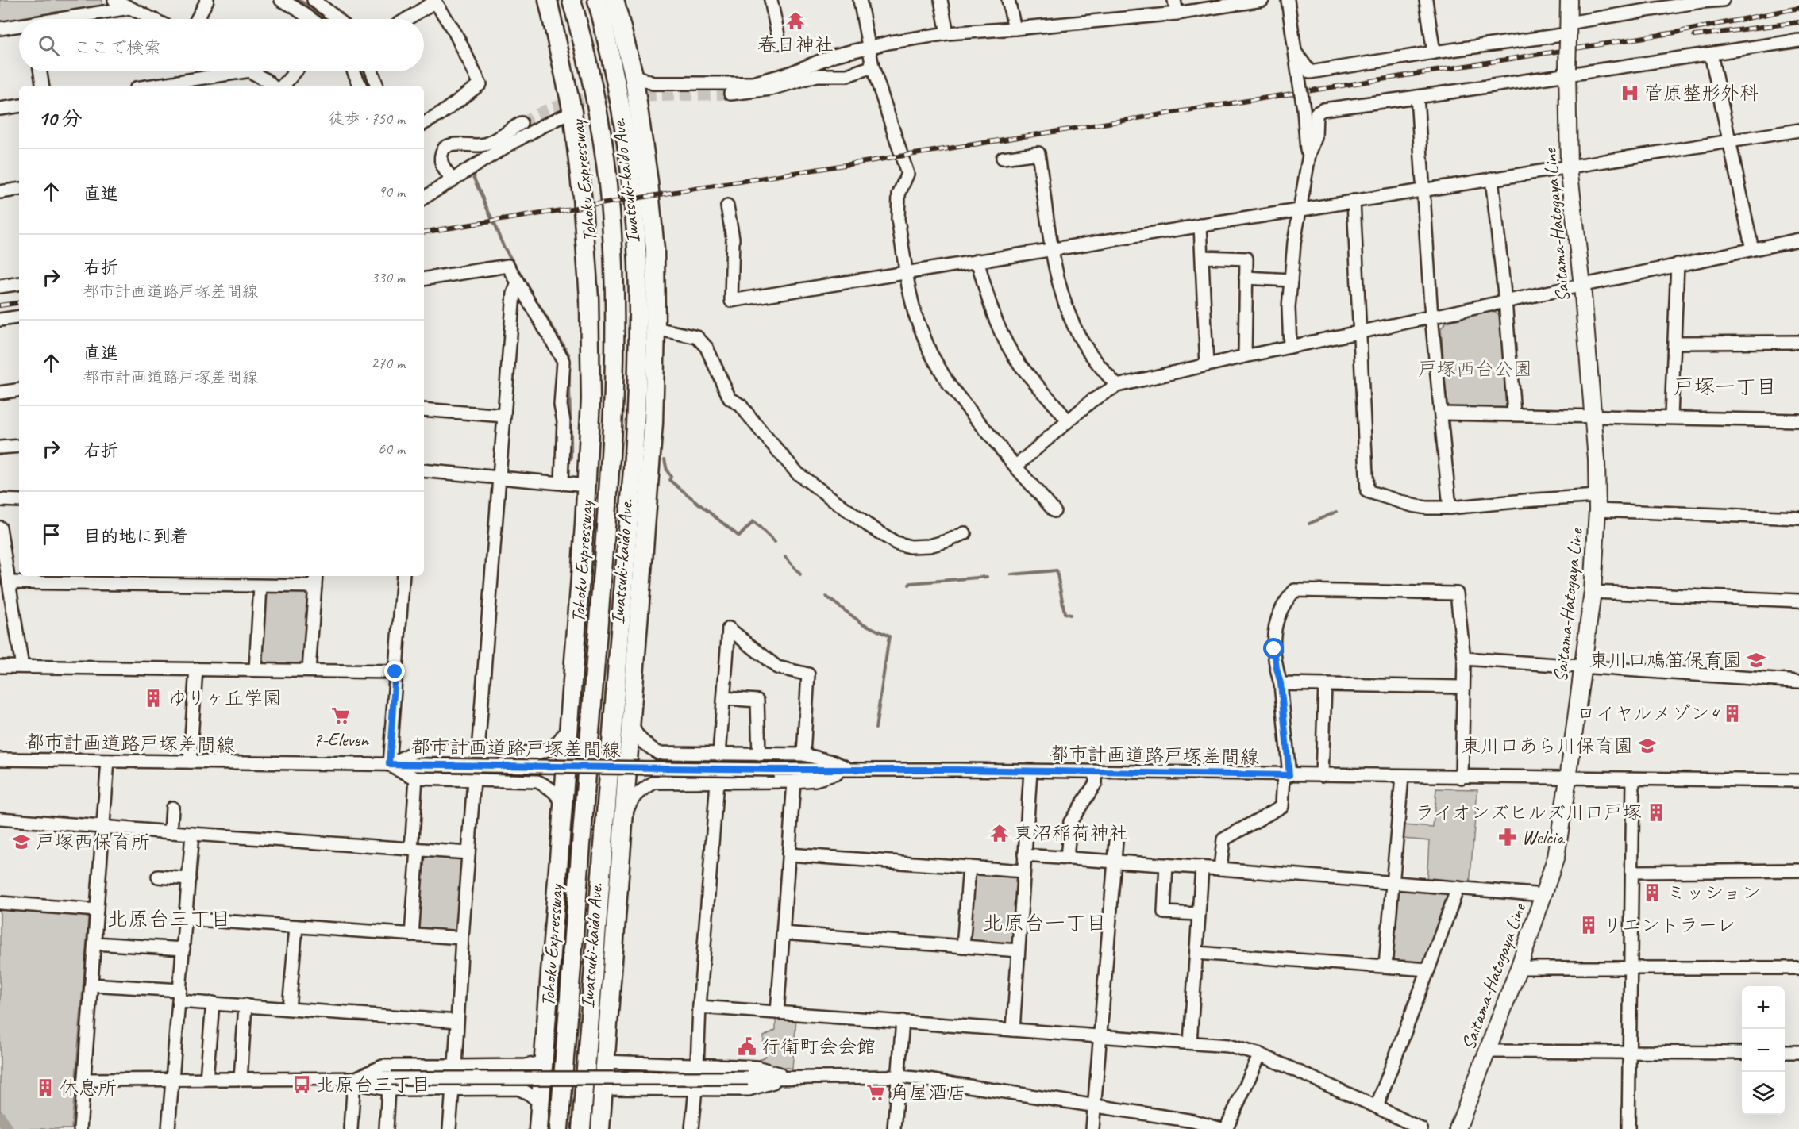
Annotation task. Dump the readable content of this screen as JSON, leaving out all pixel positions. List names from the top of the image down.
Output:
{
  "streets": {
    "highway": ["Tohoku Expressway", "Iwatsuki-kaido Ave."],
    "main road": ["Saitama-Hatogaya Line"],
    "street": ["都市計画道路戸塚差間線"]
  },
  "crossings": [
    ["Saitama-Hatogaya Line", "都市計画道路戸塚差間線"]
  ],
  "districts": ["戸塚一丁目", "北原台三丁目", "北原台一丁目"],
  "parks": ["戸塚西台公園"],
  "places": {
    "temple": ["春日神社", "東沼稲荷神社"],
    "hospital": ["菅原整形外科"],
    "school or university": ["東川口鳩笛保育園", "東川口あら川保育園", "戸塚西保育所"],
    "building": [
      "ゆりヶ丘学園",
      "ロイヤルメゾン4",
      "ライオンズヒルズ川口戸塚",
      "ミッション",
      "リエントラーレ",
      "休息所"
    ],
    "supermarket": ["7-Eleven", "角屋酒店"],
    "pharmacy": ["Welcia"],
    "public building": ["行衛町会会館"],
    "bus stop": ["北原台三丁目"]
  },
  "page": {
    "search": "ここで検索",
    "heading": ["10 分", "徒歩 · 750 m"],
    "list": [
      ["直進", "90 m"],
      ["右折", "都市計画道路戸塚差間線", "330 m"],
      ["直進", "都市計画道路戸塚差間線", "270 m"],
      ["右折", "60 m"],
      "目的地に到着"
    ],
    "map_buttons": ["+", "−"]
  }
}
